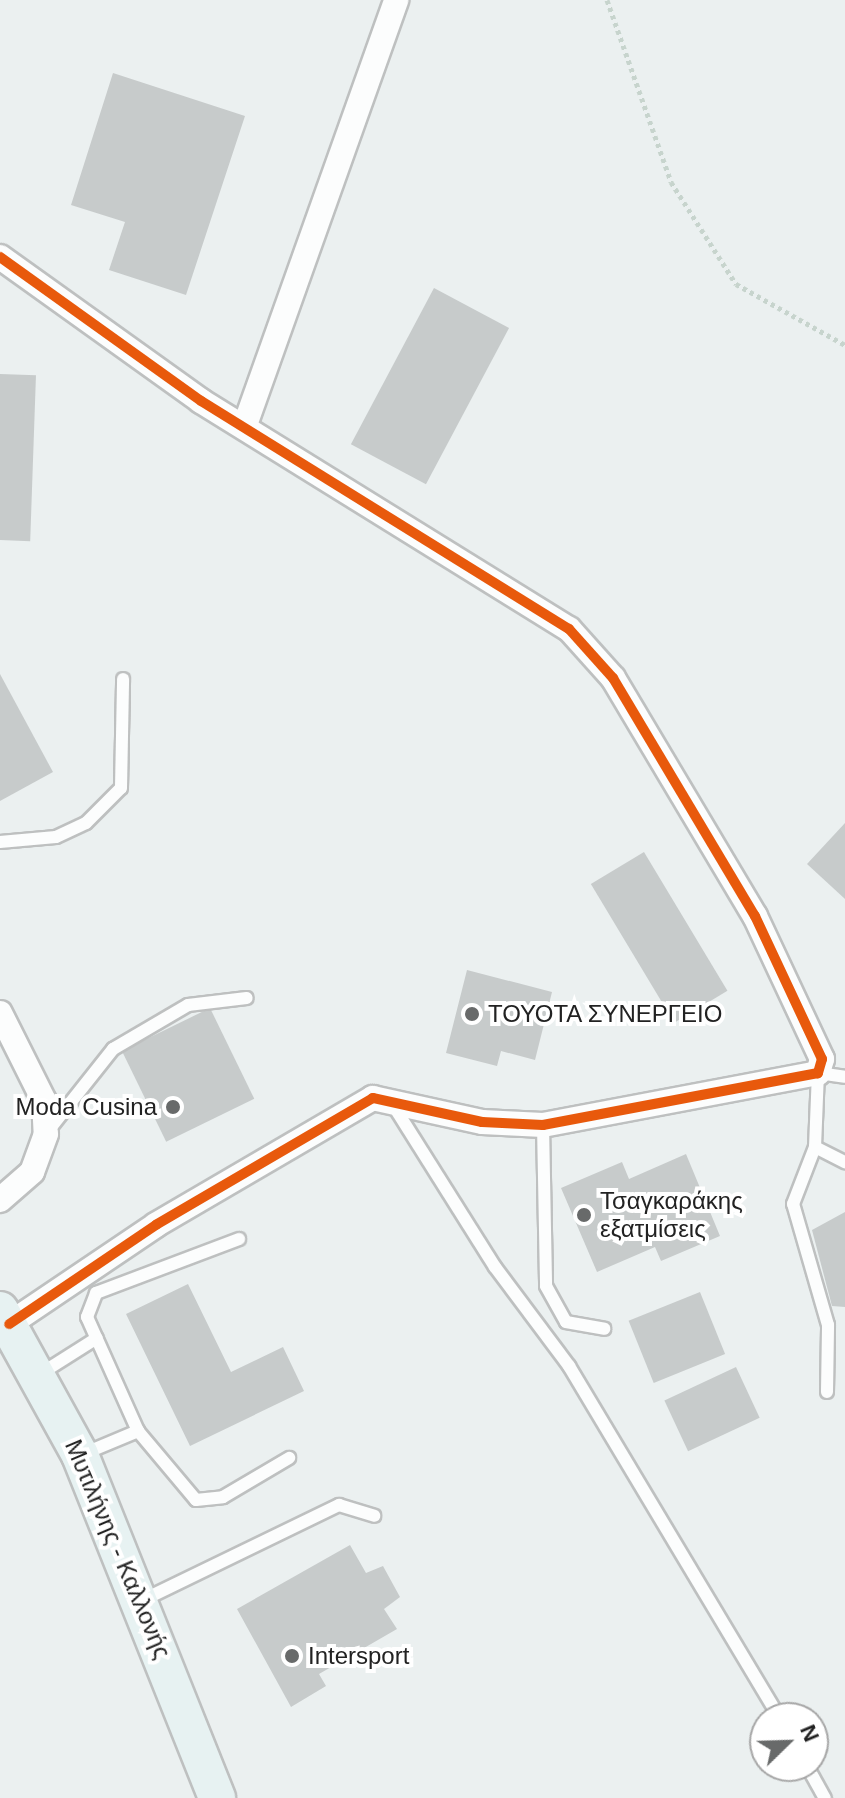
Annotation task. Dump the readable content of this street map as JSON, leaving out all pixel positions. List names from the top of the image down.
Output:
{
  "streets": {
    "main road": ["Μυτιλήνης - Καλλονής"]
  },
  "places": [
    "ΤΟΥΟΤΑ ΣΥΝΕΡΓΕΙΟ",
    "Moda Cusina",
    "Τσαγκαράκης εξατμίσεις",
    "Intersport"
  ],
  "north": "top right"
}
